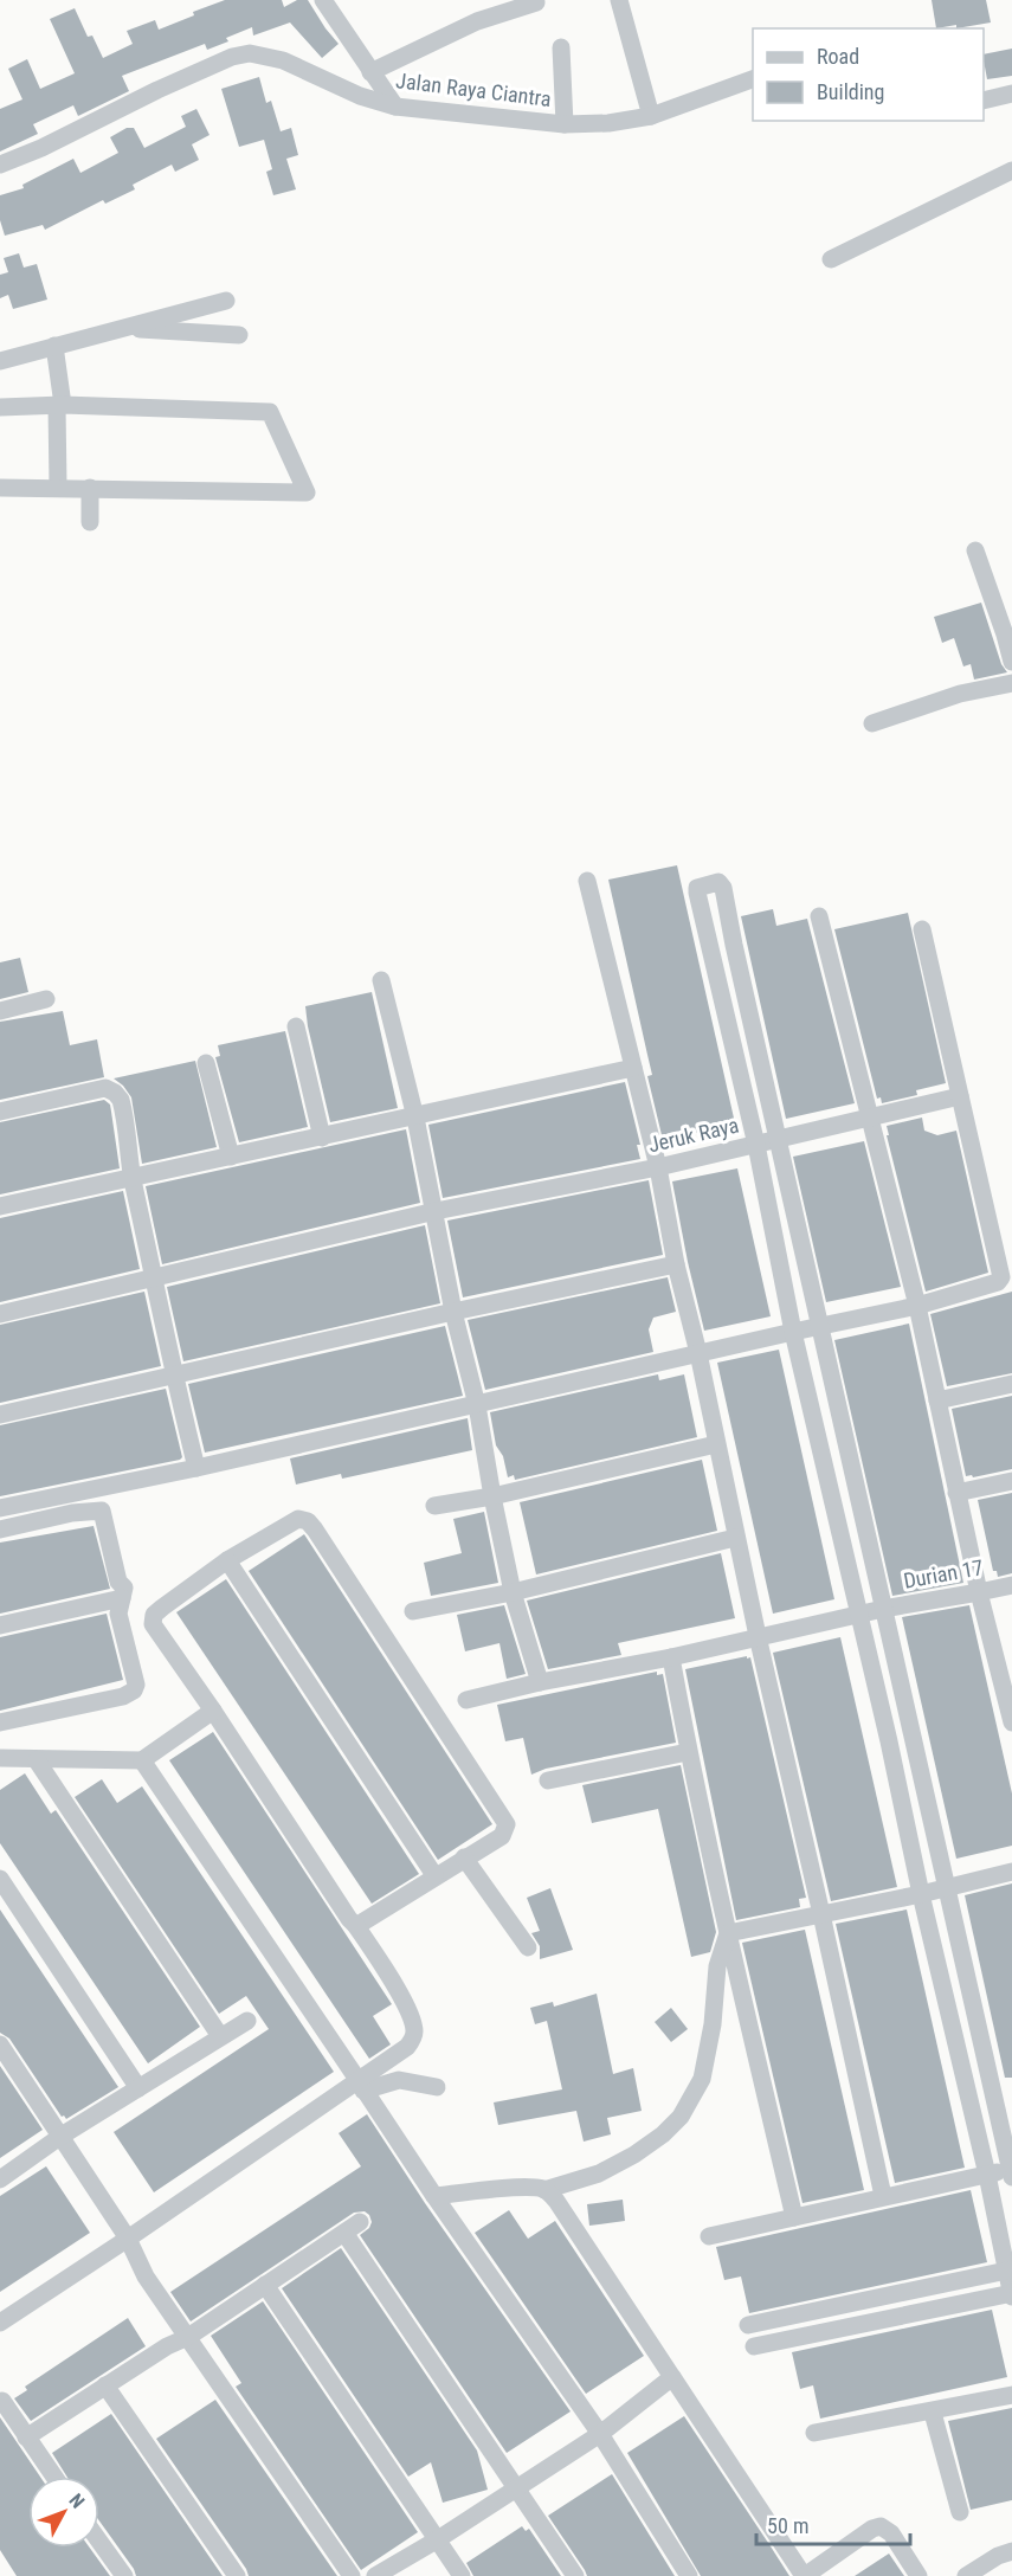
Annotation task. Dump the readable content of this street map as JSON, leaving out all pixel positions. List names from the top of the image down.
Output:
{
  "streets": {
    "street": ["Jalan Raya Ciantra", "Jeruk Raya", "Durian 17"]
  },
  "legend": ["Road", "Building"],
  "scale_bar": "50 m",
  "north": "top right"
}
